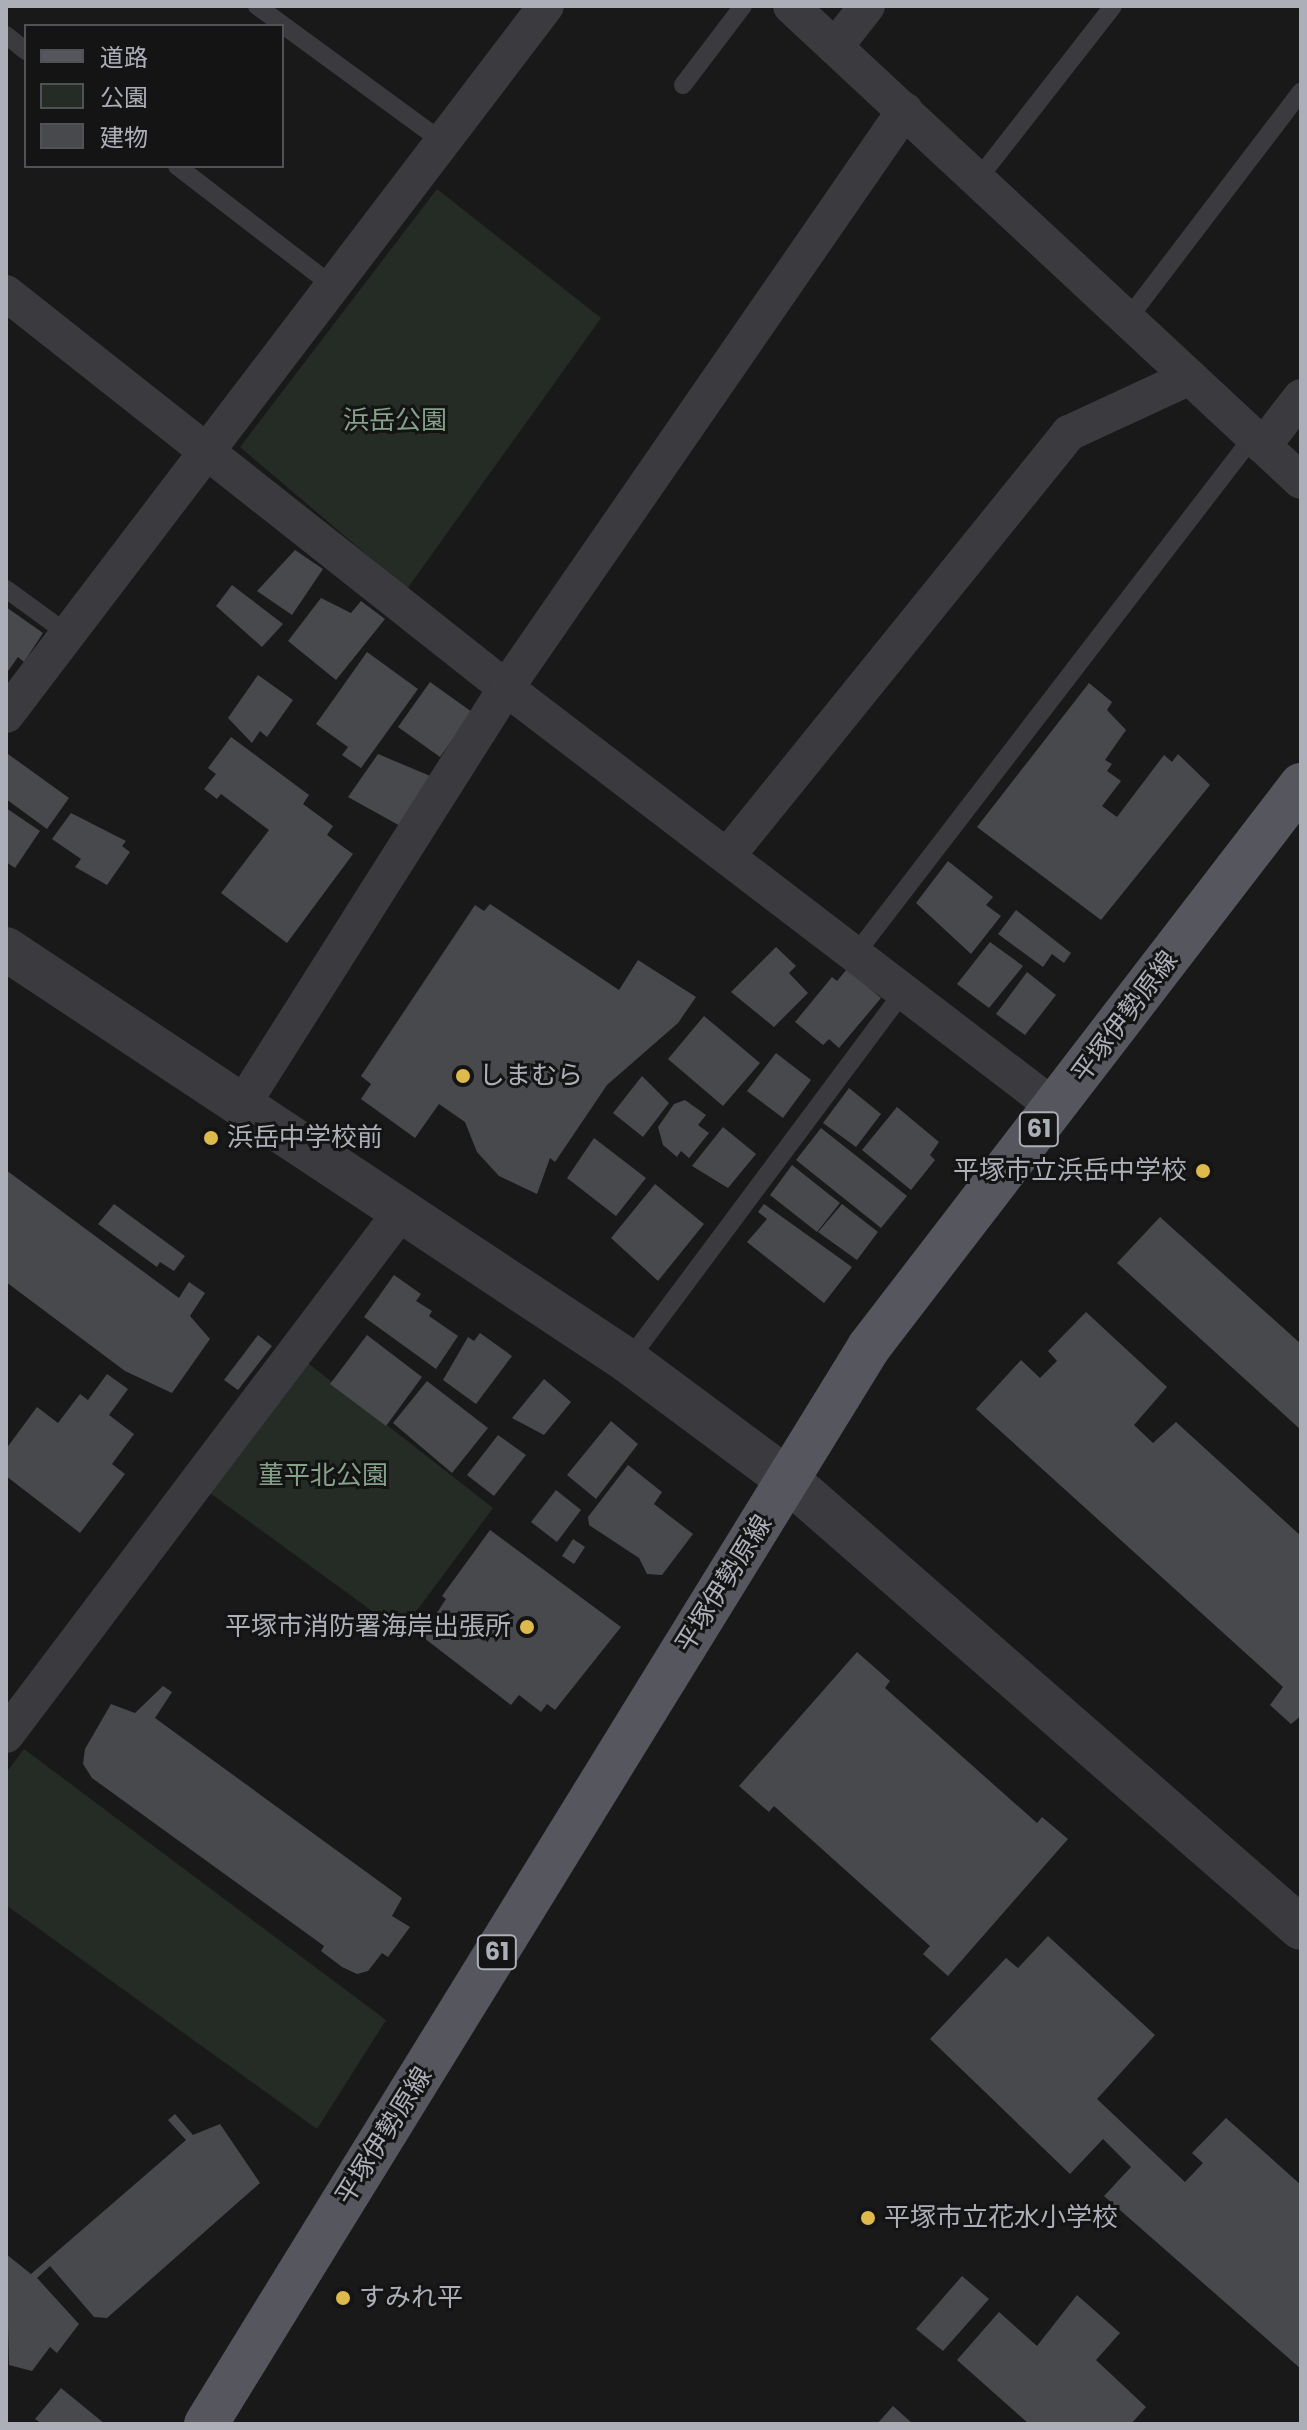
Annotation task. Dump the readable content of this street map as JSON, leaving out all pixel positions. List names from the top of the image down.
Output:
{
  "streets": {
    "main road": ["平塚伊勢原線", "61"]
  },
  "parks": ["浜岳公園", "菫平北公園"],
  "places": [
    "しまむら",
    "浜岳中学校前",
    "平塚市立浜岳中学校",
    "平塚市消防署海岸出張所",
    "平塚市立花水小学校",
    "すみれ平"
  ],
  "legend": ["道路", "公園", "建物"]
}
